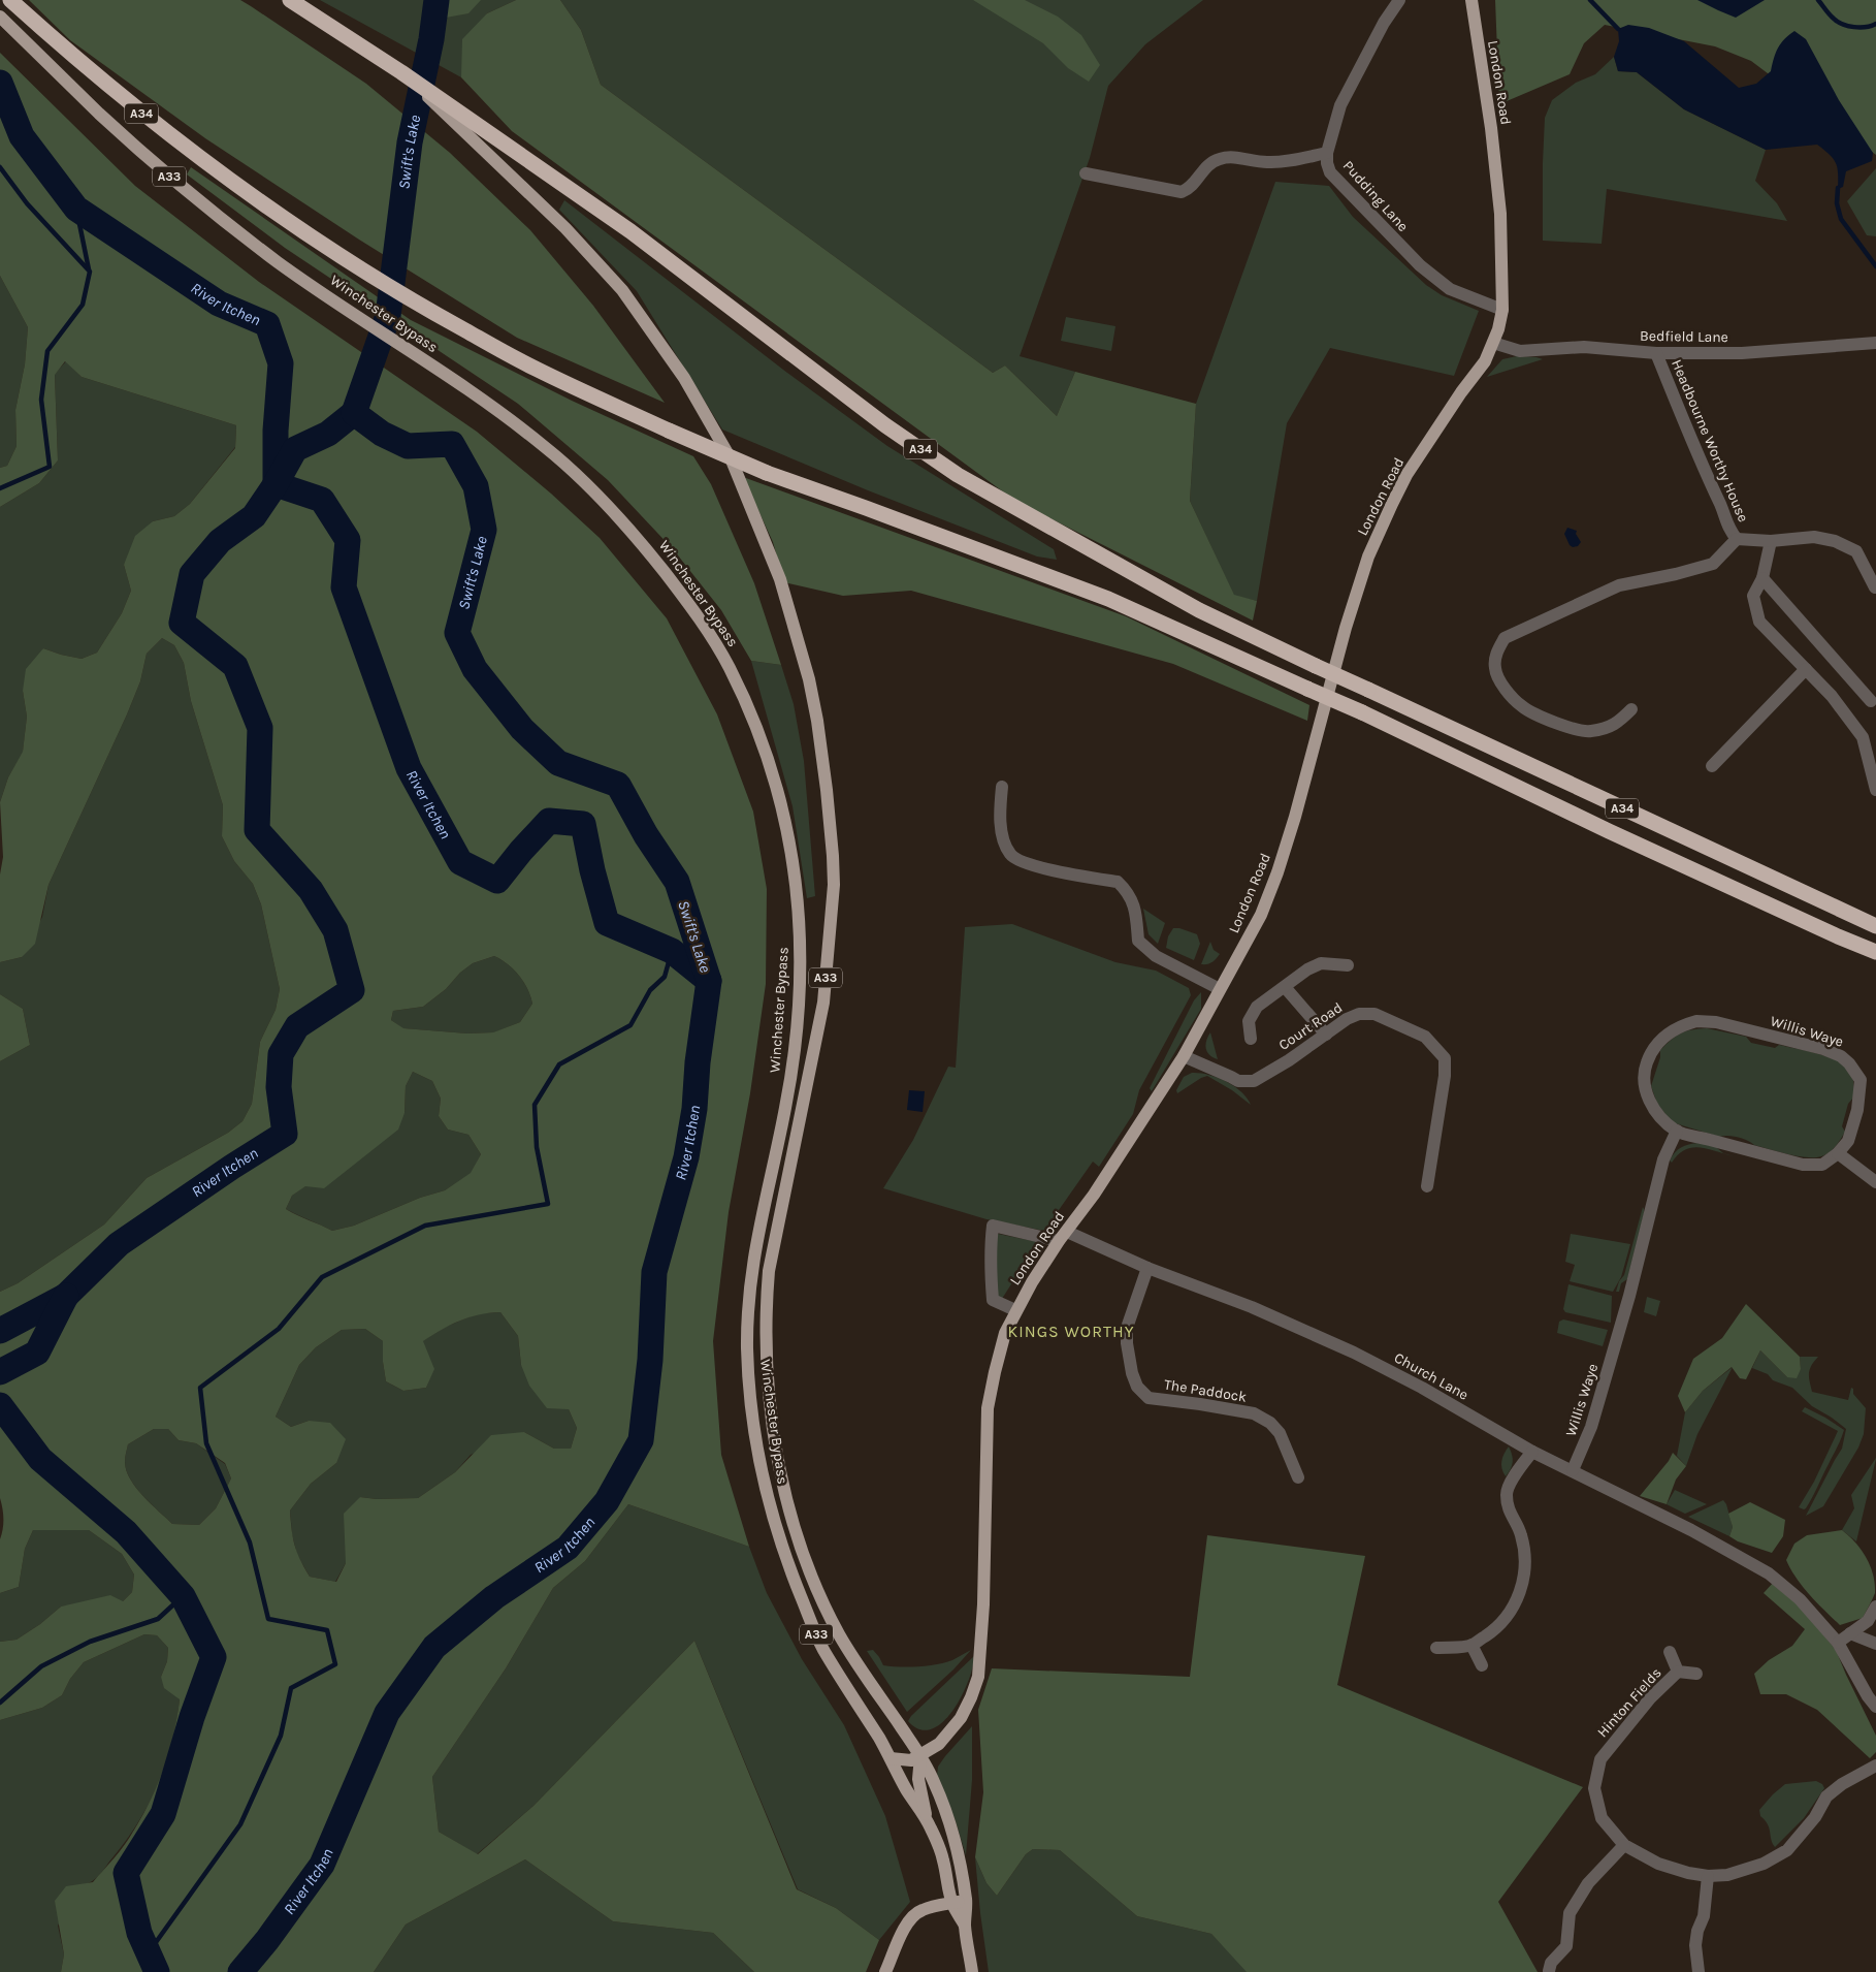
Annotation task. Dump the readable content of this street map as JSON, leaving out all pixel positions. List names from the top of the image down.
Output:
{
  "streets": {
    "highway": ["A34", "Winchester Bypass"],
    "main road": ["London Road", "A33"],
    "street": [
      "Pudding Lane",
      "Bedfield Lane",
      "Headbourne Worthy House",
      "Court Road",
      "Willis Waye",
      "Church Lane",
      "The Paddock",
      "Hinton Fields"
    ]
  },
  "crossings": [
    ["London Road", "A33"],
    ["London Road", "Pudding Lane"],
    ["London Road", "Winchester Bypass"],
    ["London Road", "Bedfield Lane"],
    ["London Road", "Court Road"],
    ["London Road", "Church Lane"],
    ["A34", "Winchester Bypass"],
    ["A33", "Winchester Bypass"],
    ["Bedfield Lane", "Headbourne Worthy House"],
    ["Willis Waye", "Church Lane"],
    ["Church Lane", "The Paddock"]
  ],
  "districts": ["KINGS WORTHY"],
  "water": ["Swift's Lake", "River Itchen"]
}
